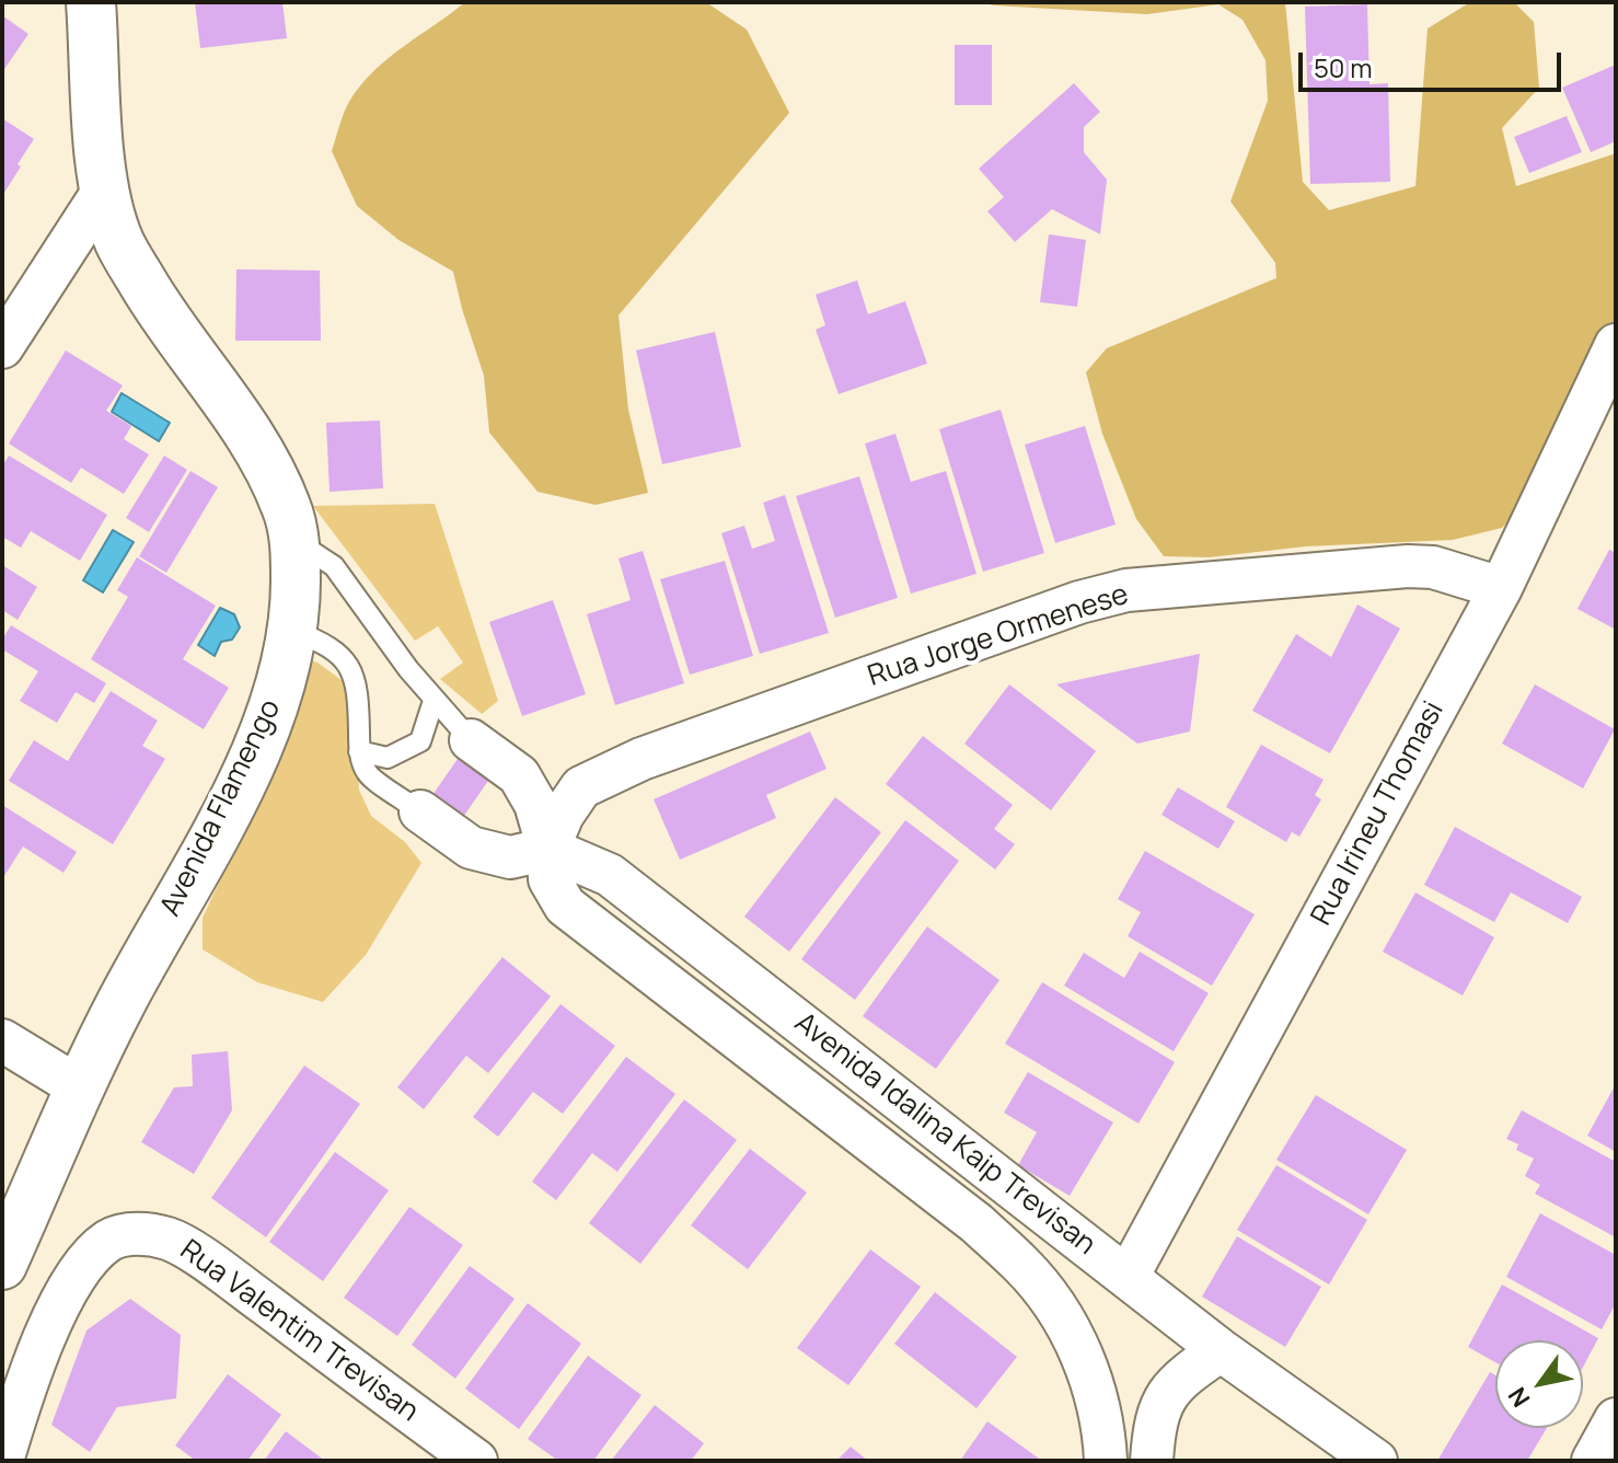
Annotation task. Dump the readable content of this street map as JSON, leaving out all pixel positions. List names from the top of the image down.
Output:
{
  "streets": {
    "street": [
      "Rua Jorge Ormenese",
      "Avenida Flamengo",
      "Rua Irineu Thomasi",
      "Avenida Idalina Kaip Trevisan",
      "Rua Valentim Trevisan"
    ]
  },
  "crossings": [
    ["Rua Jorge Ormenese", "Rua Irineu Thomasi"],
    ["Rua Jorge Ormenese", "Avenida Idalina Kaip Trevisan"],
    ["Rua Irineu Thomasi", "Avenida Idalina Kaip Trevisan"]
  ],
  "scale_bar": "50 m",
  "north": "bottom left"
}
